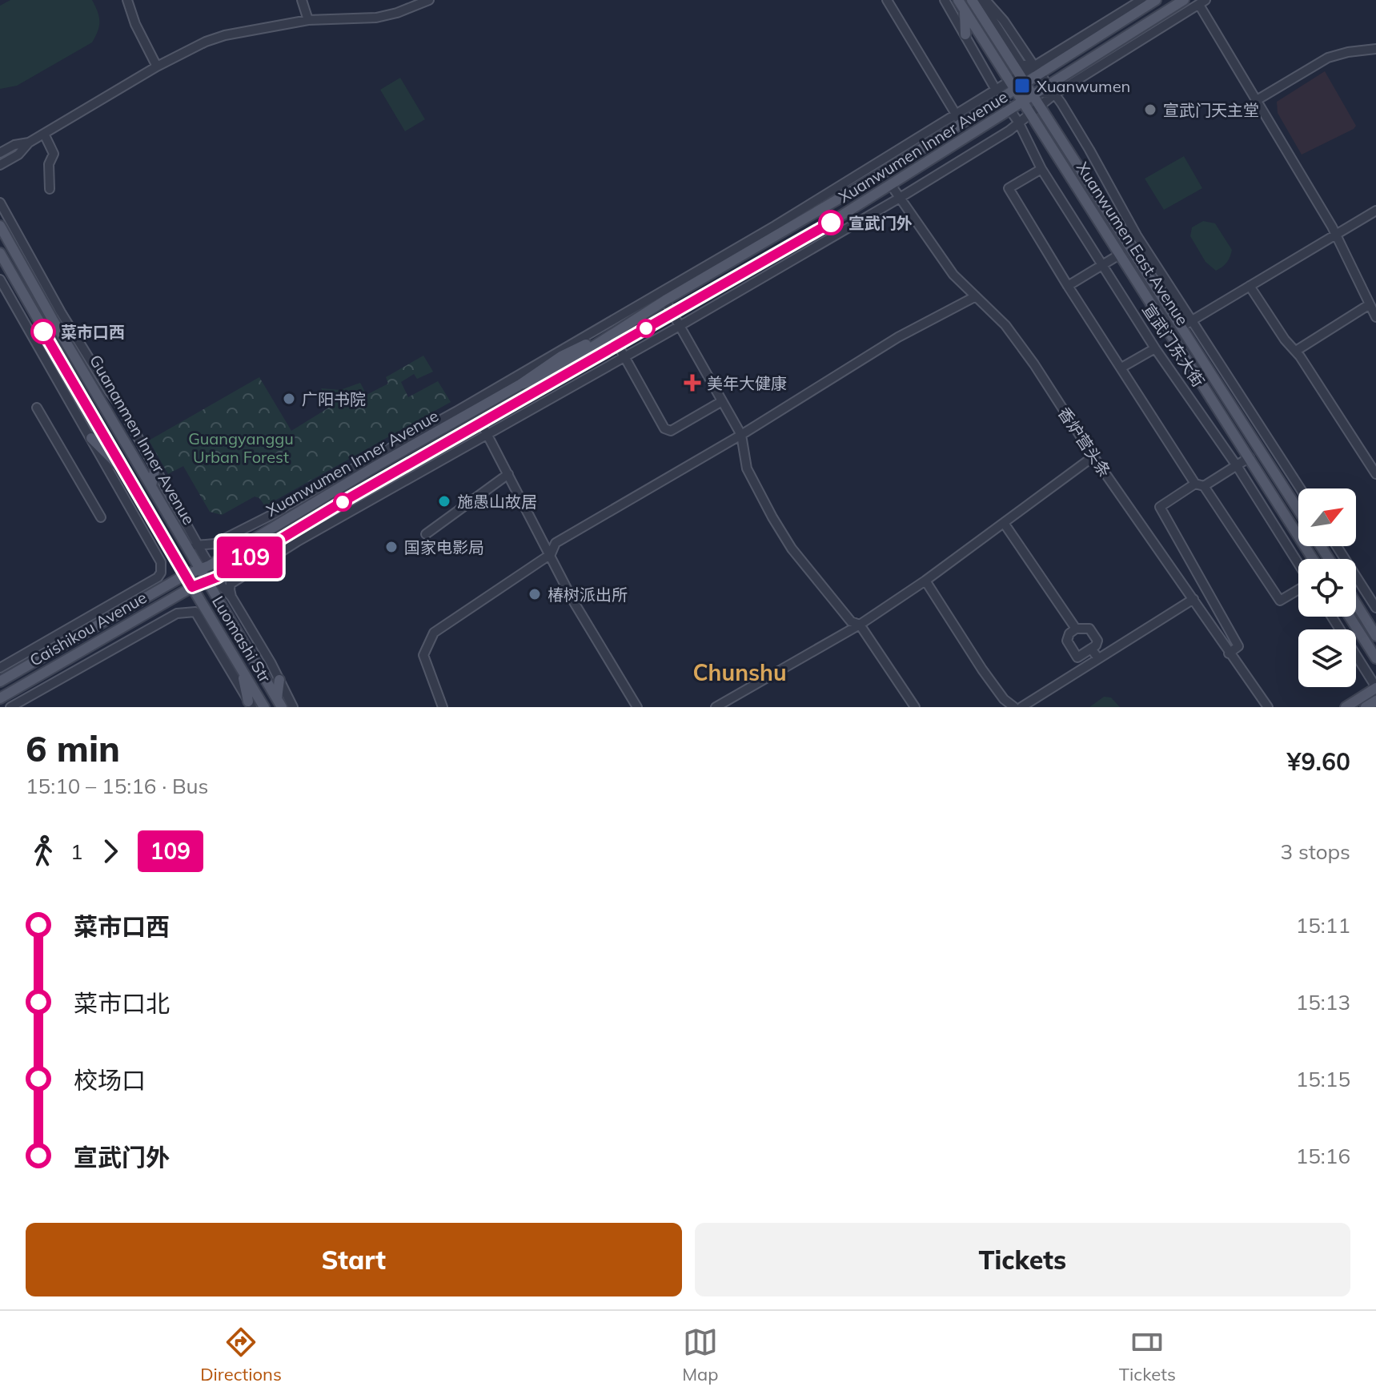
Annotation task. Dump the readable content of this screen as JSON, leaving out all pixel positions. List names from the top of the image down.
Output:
{
  "streets": {
    "main road": [
      "Xuanwumen Inner Avenue",
      "Xuanwumen East Avenue",
      "Guananmen Inner Avenue",
      "Caishikou Avenue",
      "Luomashi Str"
    ],
    "street": ["宣武门东大街", "香炉营头条"]
  },
  "crossings": [
    ["Xuanwumen Inner Avenue", "Xuanwumen East Avenue"],
    ["Xuanwumen Inner Avenue", "宣武门东大街"],
    ["Xuanwumen Inner Avenue", "Guananmen Inner Avenue"],
    ["Xuanwumen Inner Avenue", "香炉营头条"],
    ["Xuanwumen Inner Avenue", "Caishikou Avenue"],
    ["Xuanwumen Inner Avenue", "Luomashi Str"],
    ["Guananmen Inner Avenue", "Caishikou Avenue"],
    ["Guananmen Inner Avenue", "Luomashi Str"],
    ["Caishikou Avenue", "Luomashi Str"]
  ],
  "districts": ["Chunshu"],
  "parks": ["Guangyanggu Urban Forest"],
  "places": {
    "transit": ["Xuanwumen"],
    "other": [
      "宣武门天主堂",
      "宣武门外",
      "菜市口西",
      "广阳书院",
      "施愚山故居",
      "国家电影局",
      "椿树派出所"
    ],
    "health": ["美年大健康"]
  },
  "lines": ["bus line 109"],
  "north": "top right",
  "page": {
    "on_map": "109",
    "heading": ["6 min", "15:10 – 15:16 · Bus", "¥9.60"],
    "legs": ["1", "109", "3 stops"],
    "list": [
      {
        "name": "菜市口西",
        "value": "15:11"
      },
      {
        "name": "菜市口北",
        "value": "15:13"
      },
      {
        "name": "校场口",
        "value": "15:15"
      },
      {
        "name": "宣武门外",
        "value": "15:16"
      }
    ],
    "buttons": ["Start", "Tickets"],
    "tabs": ["Directions", "Map", "Tickets"]
  }
}
